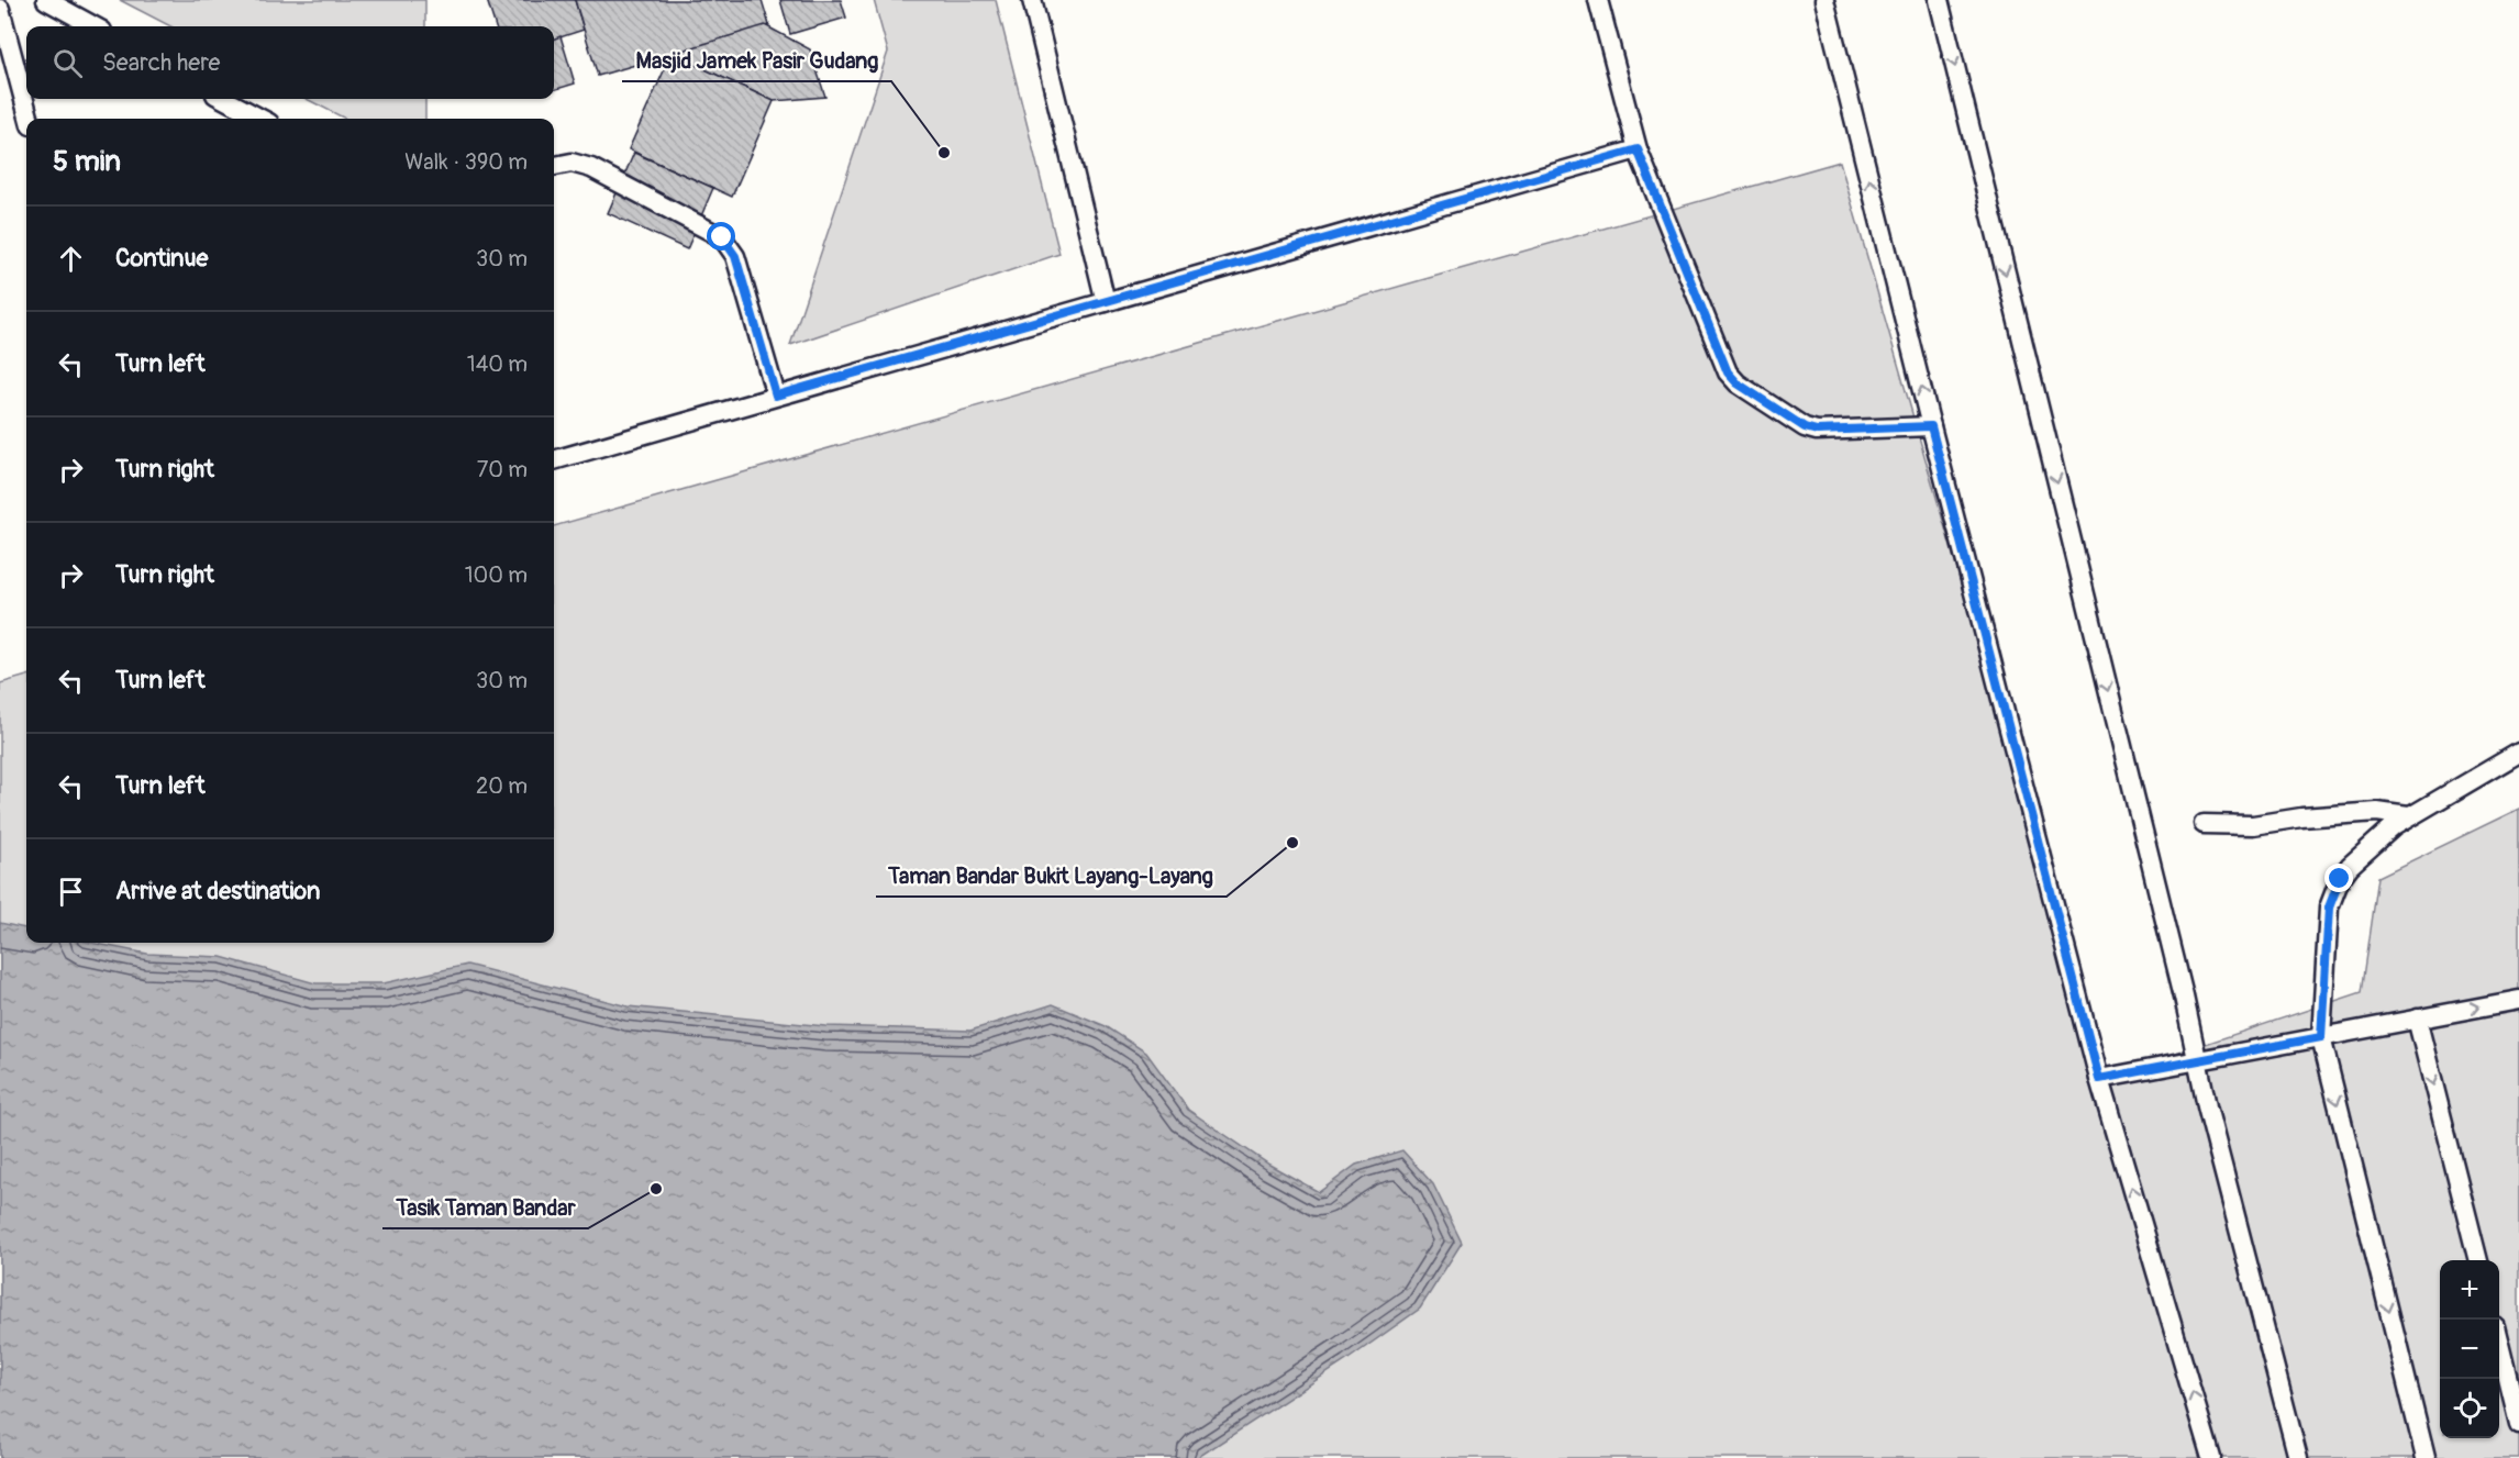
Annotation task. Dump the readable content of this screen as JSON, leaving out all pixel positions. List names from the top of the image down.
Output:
{
  "places": ["Masjid Jamek Pasir Gudang", "Taman Bandar Bukit Layang-Layang", "Tasik Taman Bandar"],
  "page": {
    "search": "Search here",
    "heading": ["5 min", "Walk · 390 m"],
    "list": [
      ["Continue", "30 m"],
      ["Turn left", "140 m"],
      ["Turn right", "70 m"],
      ["Turn right", "100 m"],
      ["Turn left", "30 m"],
      ["Turn left", "20 m"],
      "Arrive at destination"
    ],
    "map_buttons": ["+", "−"]
  }
}
